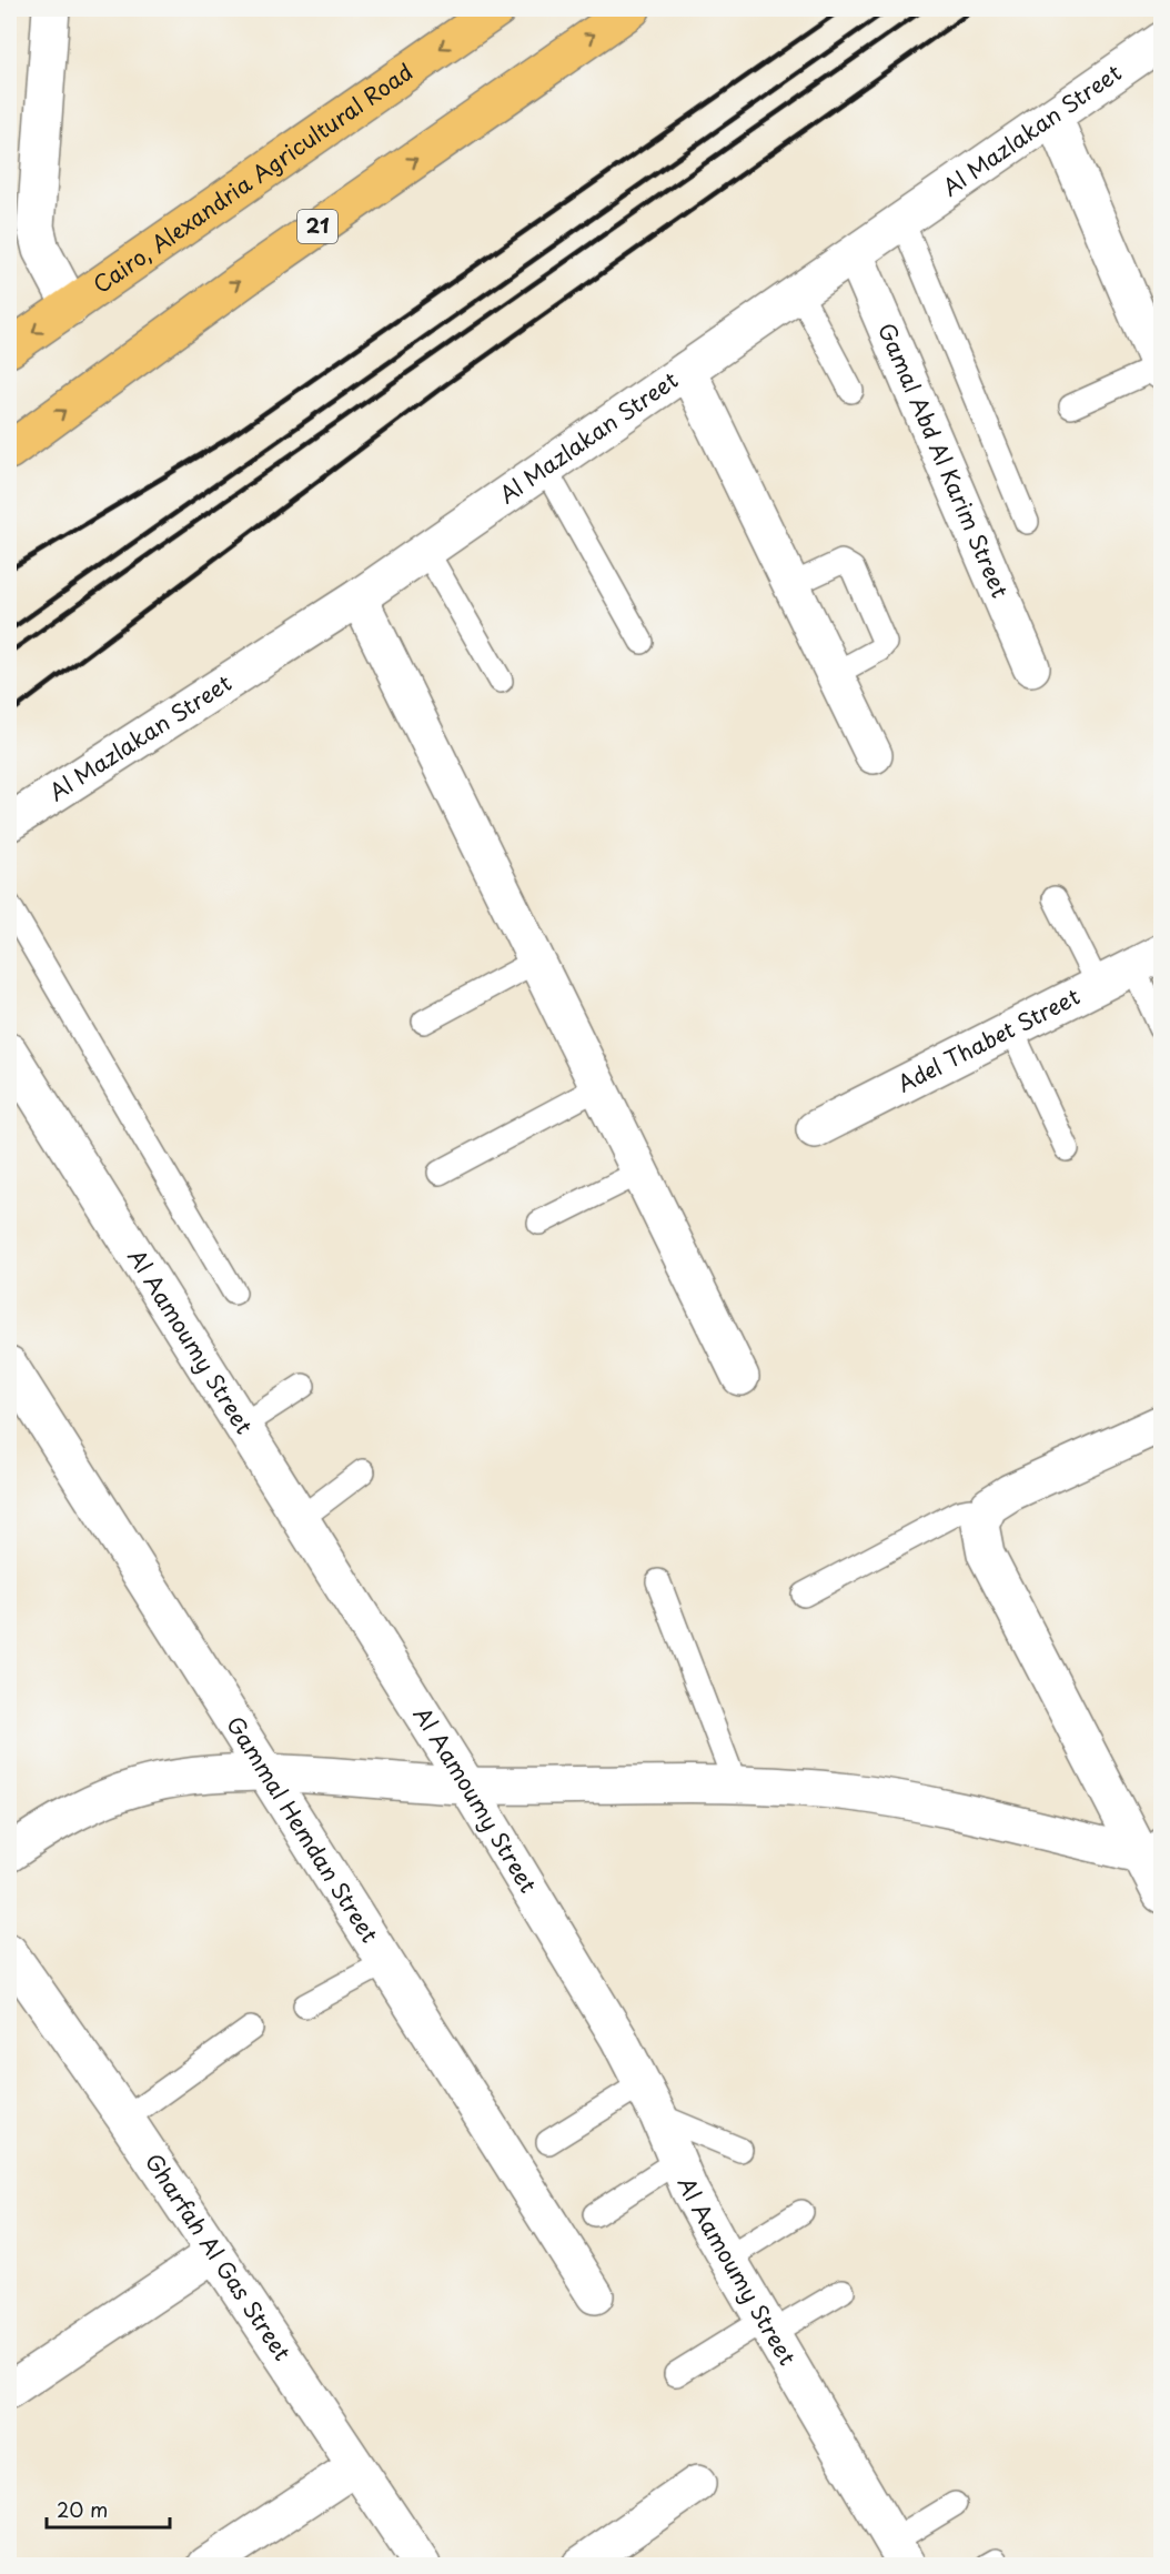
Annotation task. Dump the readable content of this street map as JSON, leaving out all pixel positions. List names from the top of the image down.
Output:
{
  "streets": {
    "highway": ["Cairo, Alexandria Agricultural Road", "21"],
    "street": [
      "Al Mazlakan Street",
      "Gamal Abd Al Karim Street",
      "Adel Thabet Street",
      "Al Aamoumy Street",
      "Gammal Hemdan Street",
      "Gharfah Al Gas Street"
    ]
  },
  "crossings": [
    ["Al Mazlakan Street", "Gamal Abd Al Karim Street"]
  ],
  "scale_bar": "20 m"
}
